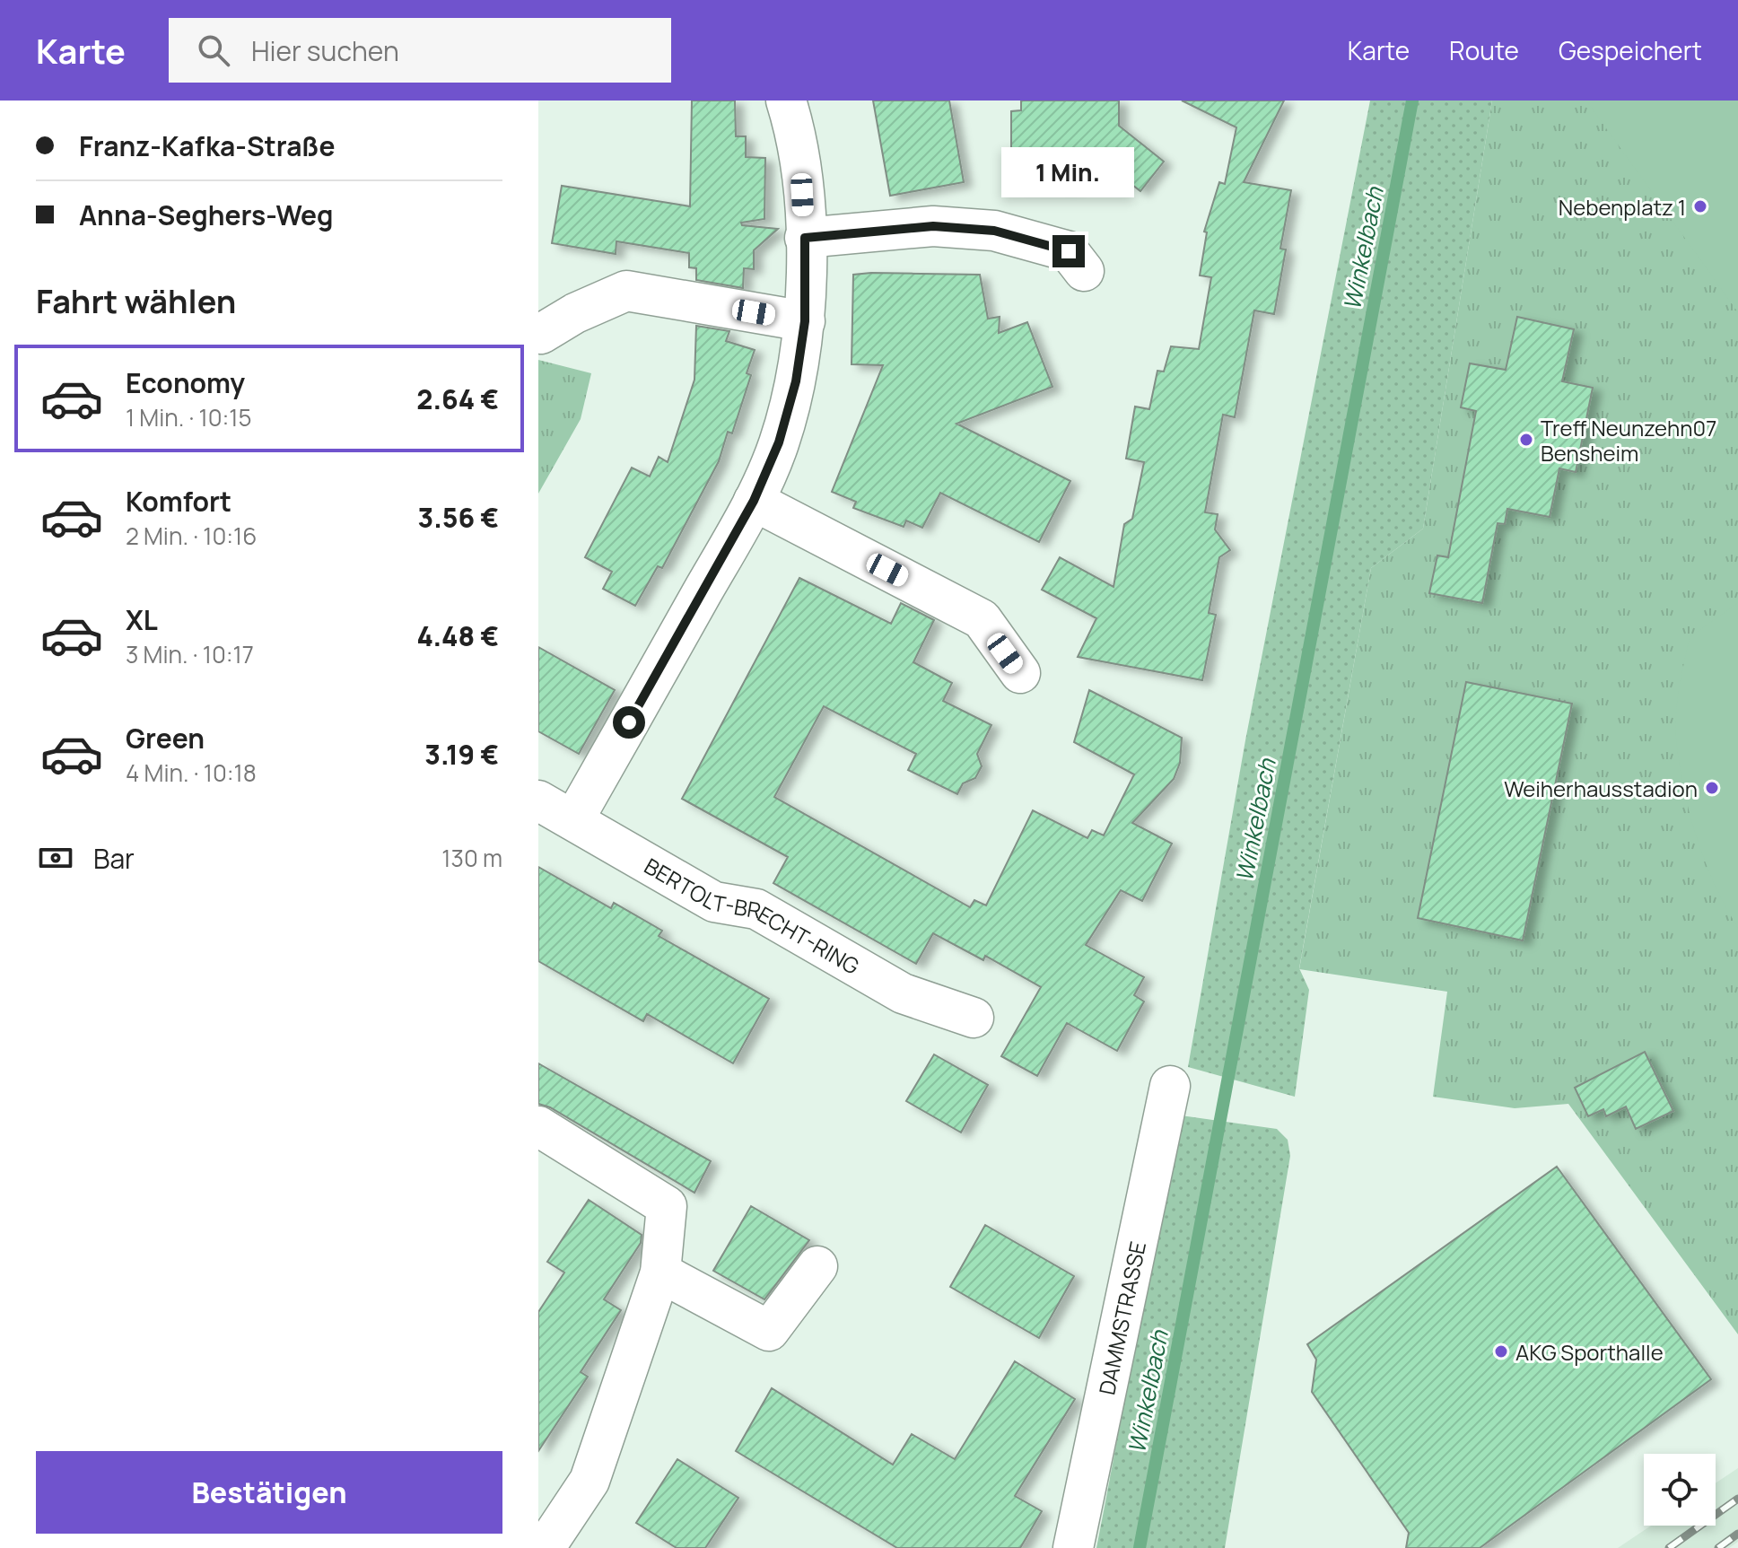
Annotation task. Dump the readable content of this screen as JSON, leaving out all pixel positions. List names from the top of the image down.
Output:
{
  "streets": {
    "street": ["BERTOLT-BRECHT-RING", "DAMMSTRASSE"]
  },
  "water": ["Winkelbach"],
  "places": [
    "Nebenplatz 1",
    "Treff Neunzehn07 Bensheim",
    "Weiherhausstadion",
    "AKG Sporthalle"
  ],
  "page": {
    "header": "Karte",
    "search": "Hier suchen",
    "nav": ["Karte", "Route", "Gespeichert"],
    "banner": ["Franz-Kafka-Straße", "Anna-Seghers-Weg"],
    "bubble": "1 Min.",
    "heading": "Fahrt wählen",
    "list": [
      {
        "name": "Economy",
        "note": "1 Min. · 10:15",
        "value": "2.64 €"
      },
      {
        "name": "Komfort",
        "note": "2 Min. · 10:16",
        "value": "3.56 €"
      },
      {
        "name": "XL",
        "note": "3 Min. · 10:17",
        "value": "4.48 €"
      },
      {
        "name": "Green",
        "note": "4 Min. · 10:18",
        "value": "3.19 €"
      }
    ],
    "pay": ["Bar", "130 m"],
    "buttons": "Bestätigen"
  }
}
